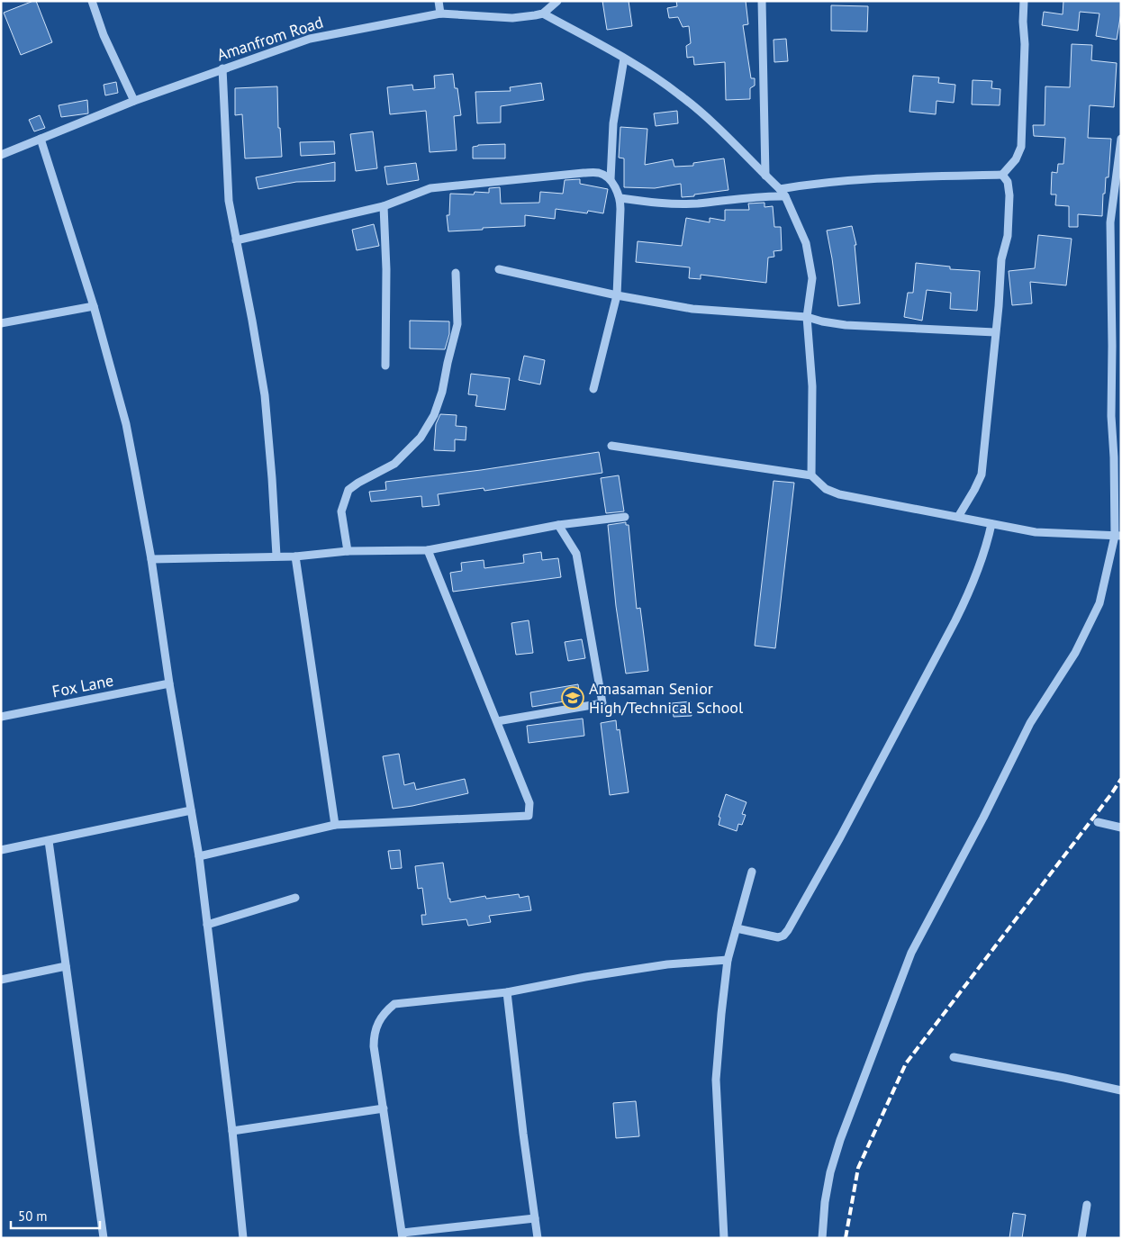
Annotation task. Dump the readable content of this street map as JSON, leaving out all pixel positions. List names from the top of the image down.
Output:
{
  "streets": {
    "street": ["Amanfrom Road", "Fox Lane"]
  },
  "places": {
    "school or university": ["Amasaman Senior High/Technical School"]
  },
  "scale_bar": "50 m"
}
